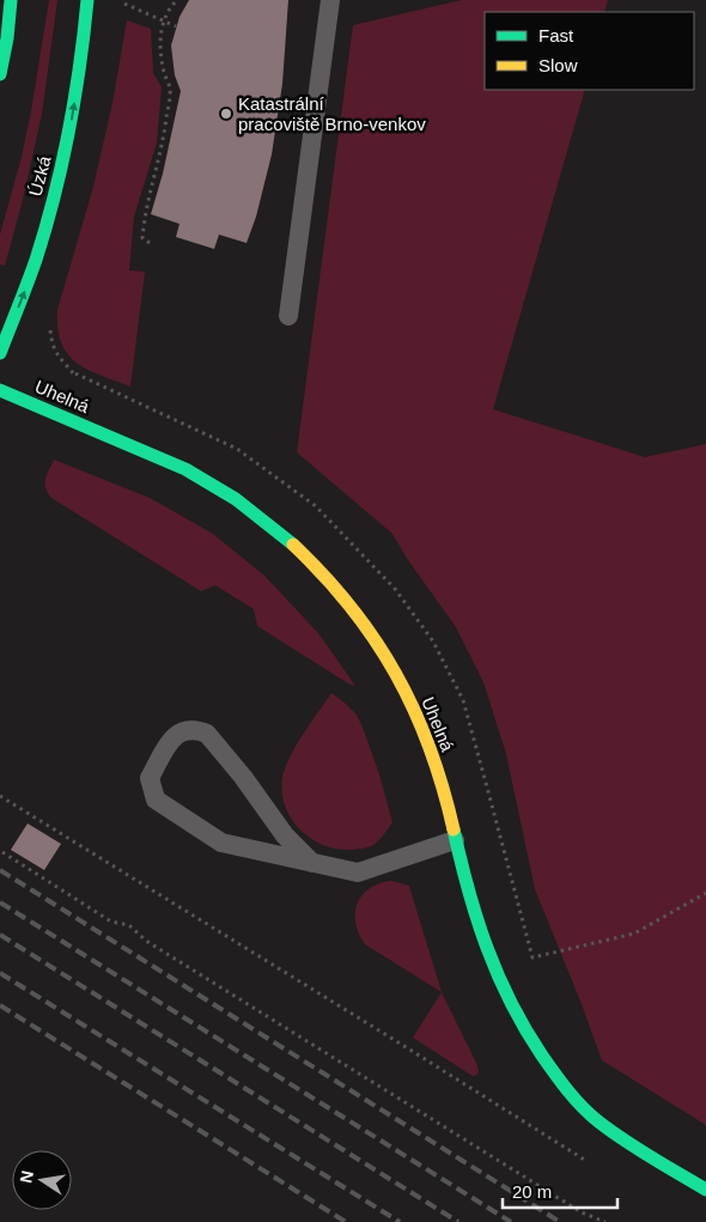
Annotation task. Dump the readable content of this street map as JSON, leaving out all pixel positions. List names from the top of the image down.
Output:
{
  "streets": {
    "main road": ["Úzká", "Uhelná"]
  },
  "one_way": ["Úzká"],
  "places": ["Katastrální pracoviště Brno-venkov"],
  "legend": ["Fast", "Slow"],
  "scale_bar": "20 m",
  "north": "left"
}
